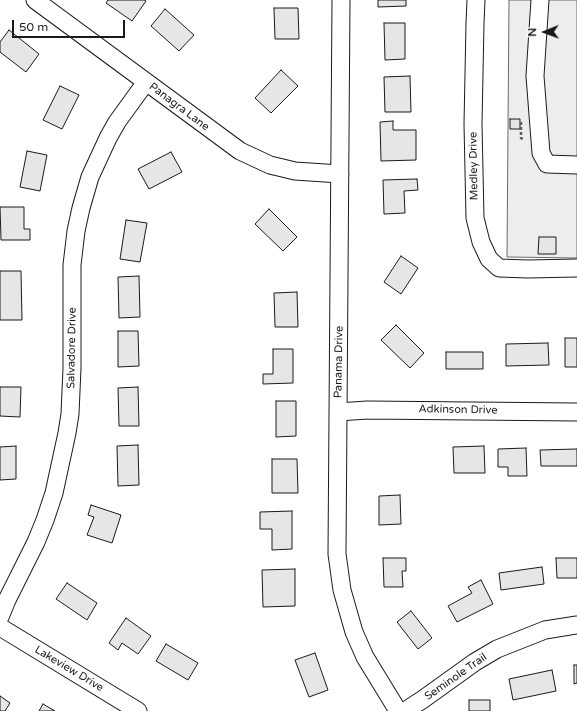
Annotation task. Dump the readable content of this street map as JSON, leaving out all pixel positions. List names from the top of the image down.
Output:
{
  "streets": {
    "street": [
      "Panagra Lane",
      "Medley Drive",
      "Salvadore Drive",
      "Panama Drive",
      "Adkinson Drive",
      "Lakeview Drive",
      "Seminole Trail"
    ]
  },
  "crossings": [
    ["Panagra Lane", "Salvadore Drive"],
    ["Panagra Lane", "Panama Drive"],
    ["Panama Drive", "Adkinson Drive"]
  ],
  "scale_bar": "50 m",
  "north": "left"
}
